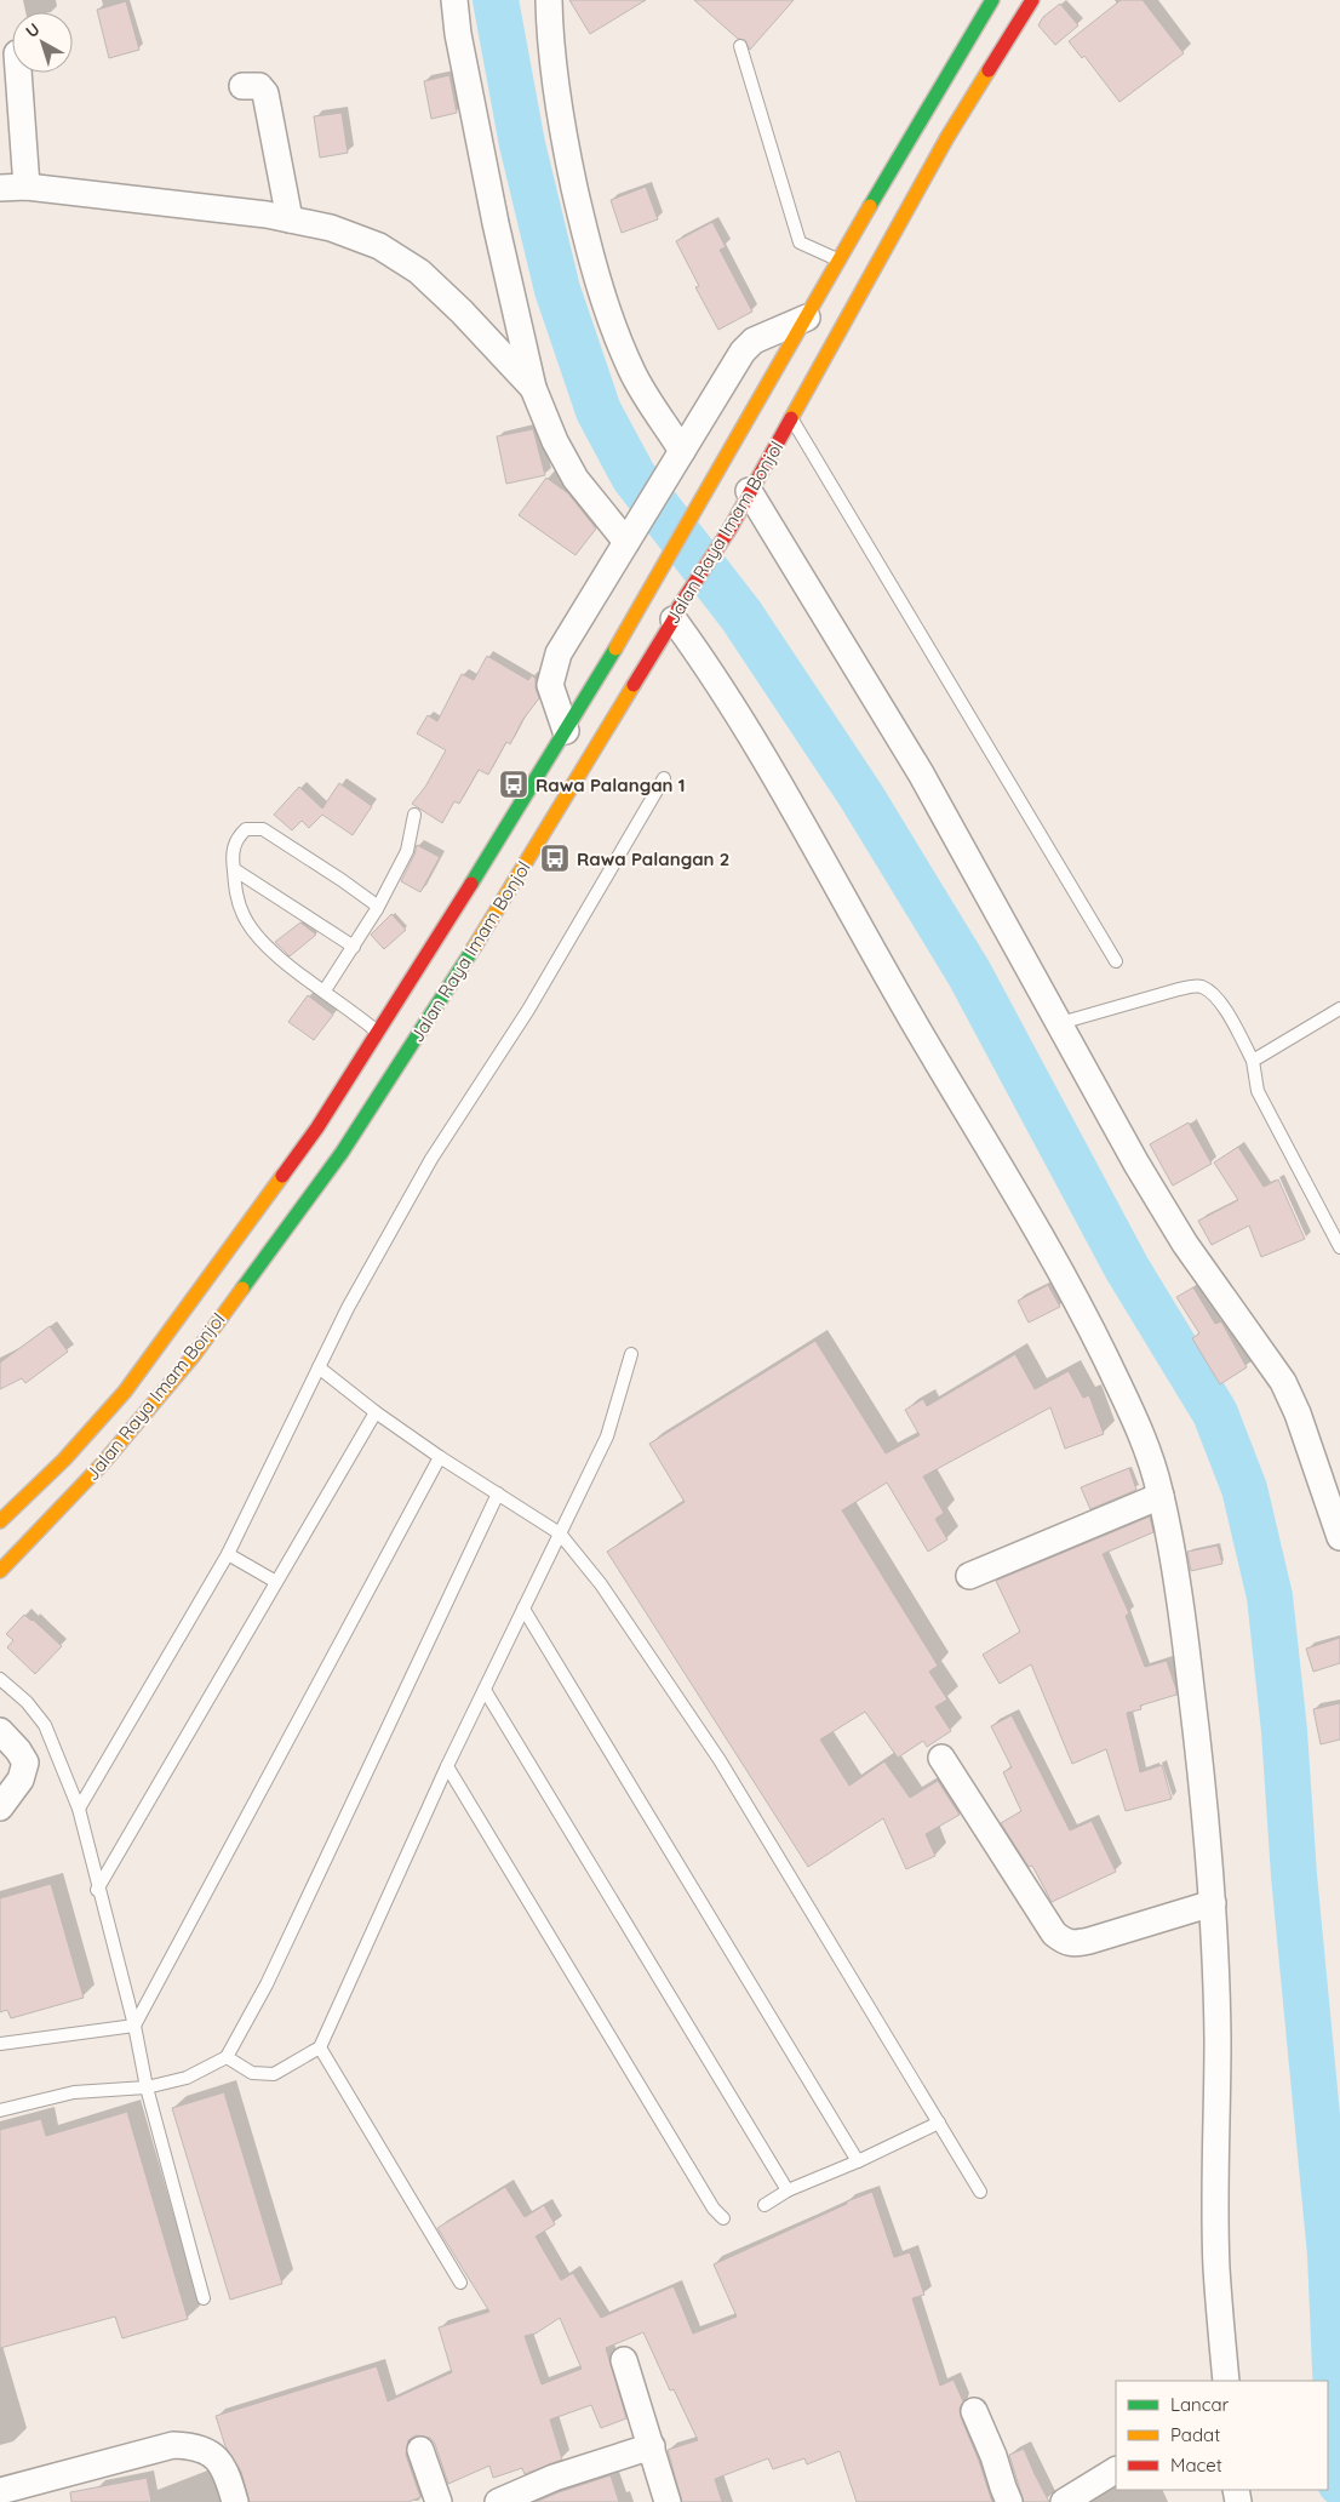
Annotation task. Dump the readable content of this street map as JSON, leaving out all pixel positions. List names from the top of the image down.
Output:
{
  "streets": {
    "highway": ["Jalan Raya Imam Bonjol"]
  },
  "places": {
    "bus stop": ["Rawa Palangan 1", "Rawa Palangan 2"]
  },
  "legend": ["Lancar", "Padat", "Macet"],
  "north": "top left"
}
